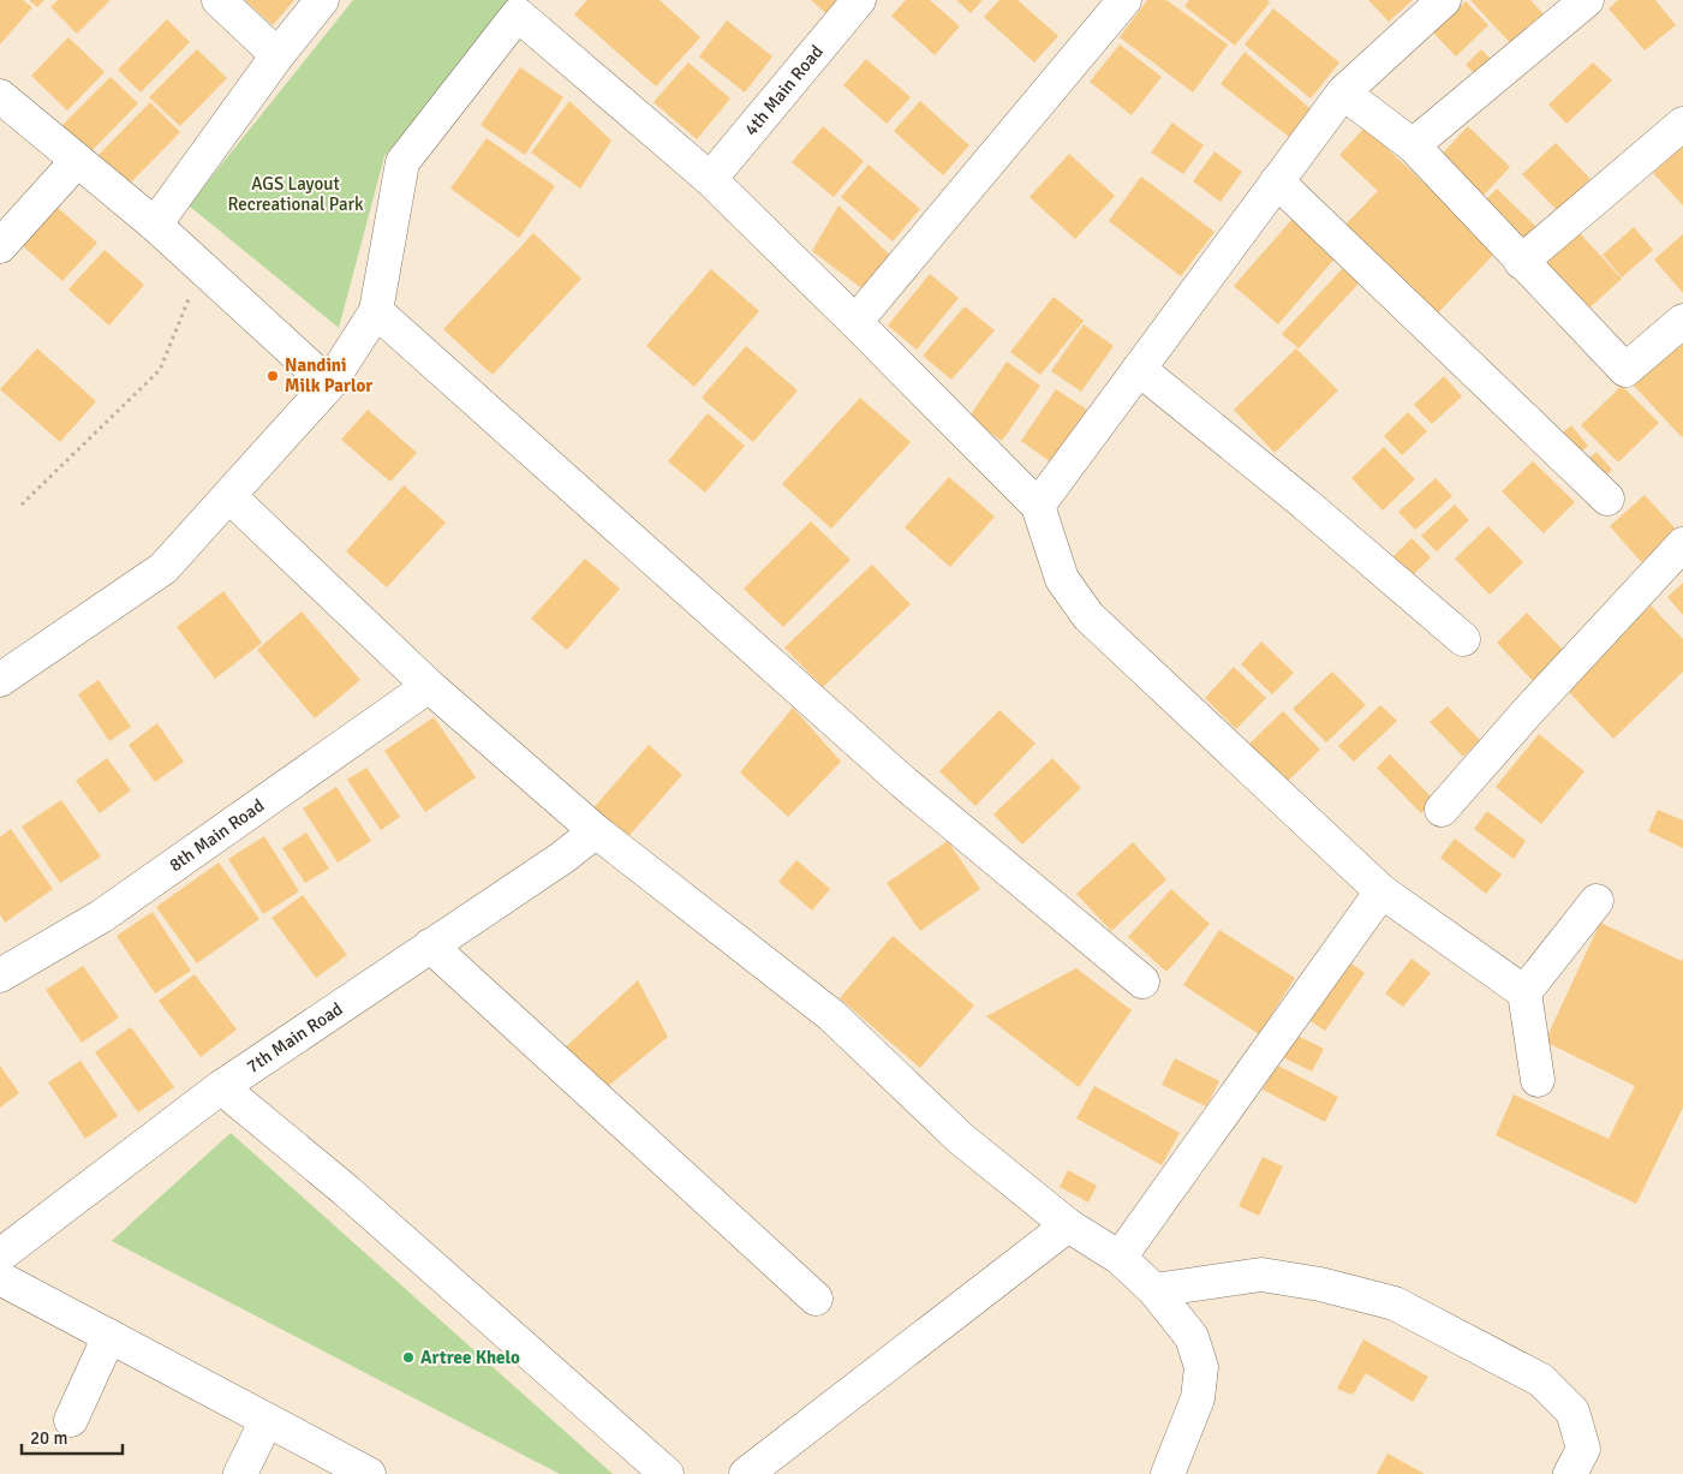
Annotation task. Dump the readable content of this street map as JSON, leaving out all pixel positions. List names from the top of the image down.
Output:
{
  "streets": {
    "street": ["4th Main Road", "8th Main Road", "7th Main Road"]
  },
  "parks": ["AGS Layout Recreational Park"],
  "places": ["Nandini Milk Parlor", "Artree Khelo"],
  "scale_bar": "20 m"
}
